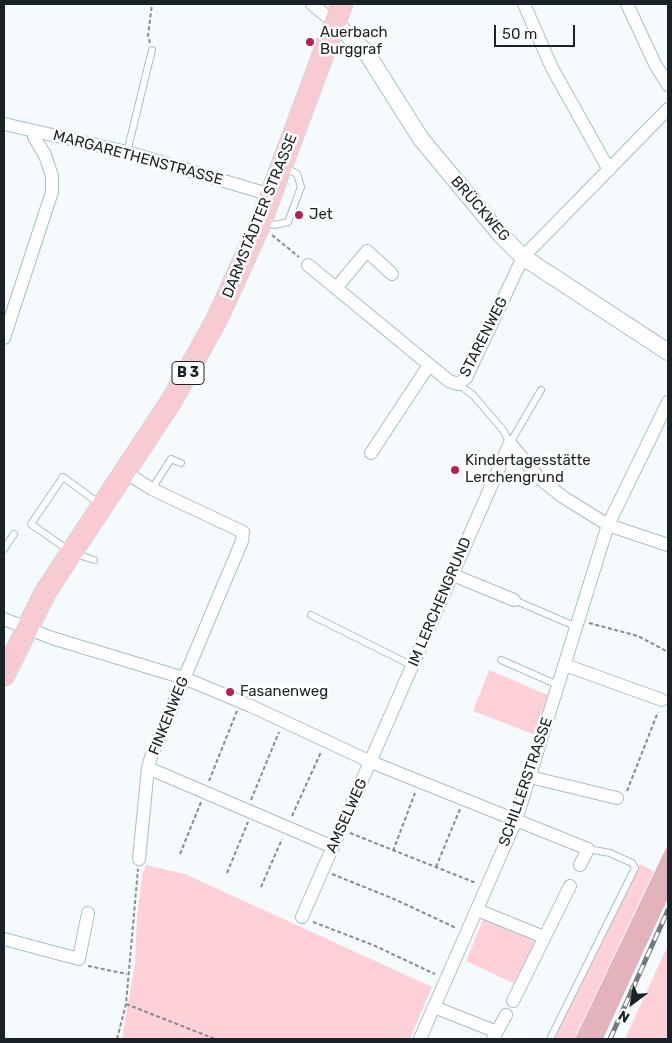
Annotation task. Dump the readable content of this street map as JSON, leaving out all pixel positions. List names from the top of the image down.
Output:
{
  "streets": {
    "main road": ["DARMSTÄDTER STRASSE", "B 3"],
    "street": [
      "MARGARETHENSTRASSE",
      "BRÜCKWEG",
      "STARENWEG",
      "IM LERCHENGRUND",
      "FINKENWEG",
      "SCHILLERSTRASSE",
      "AMSELWEG"
    ]
  },
  "crossings": [
    ["MARGARETHENSTRASSE", "DARMSTÄDTER STRASSE"],
    ["BRÜCKWEG", "DARMSTÄDTER STRASSE"],
    ["BRÜCKWEG", "STARENWEG"],
    ["DARMSTÄDTER STRASSE", "FINKENWEG"],
    ["IM LERCHENGRUND", "AMSELWEG"],
    ["SCHILLERSTRASSE", "AMSELWEG"]
  ],
  "places": [
    "Auerbach Burggraf",
    "Jet",
    "Kindertagesstätte Lerchengrund",
    "Fasanenweg"
  ],
  "scale_bar": "50 m",
  "north": "bottom left"
}
